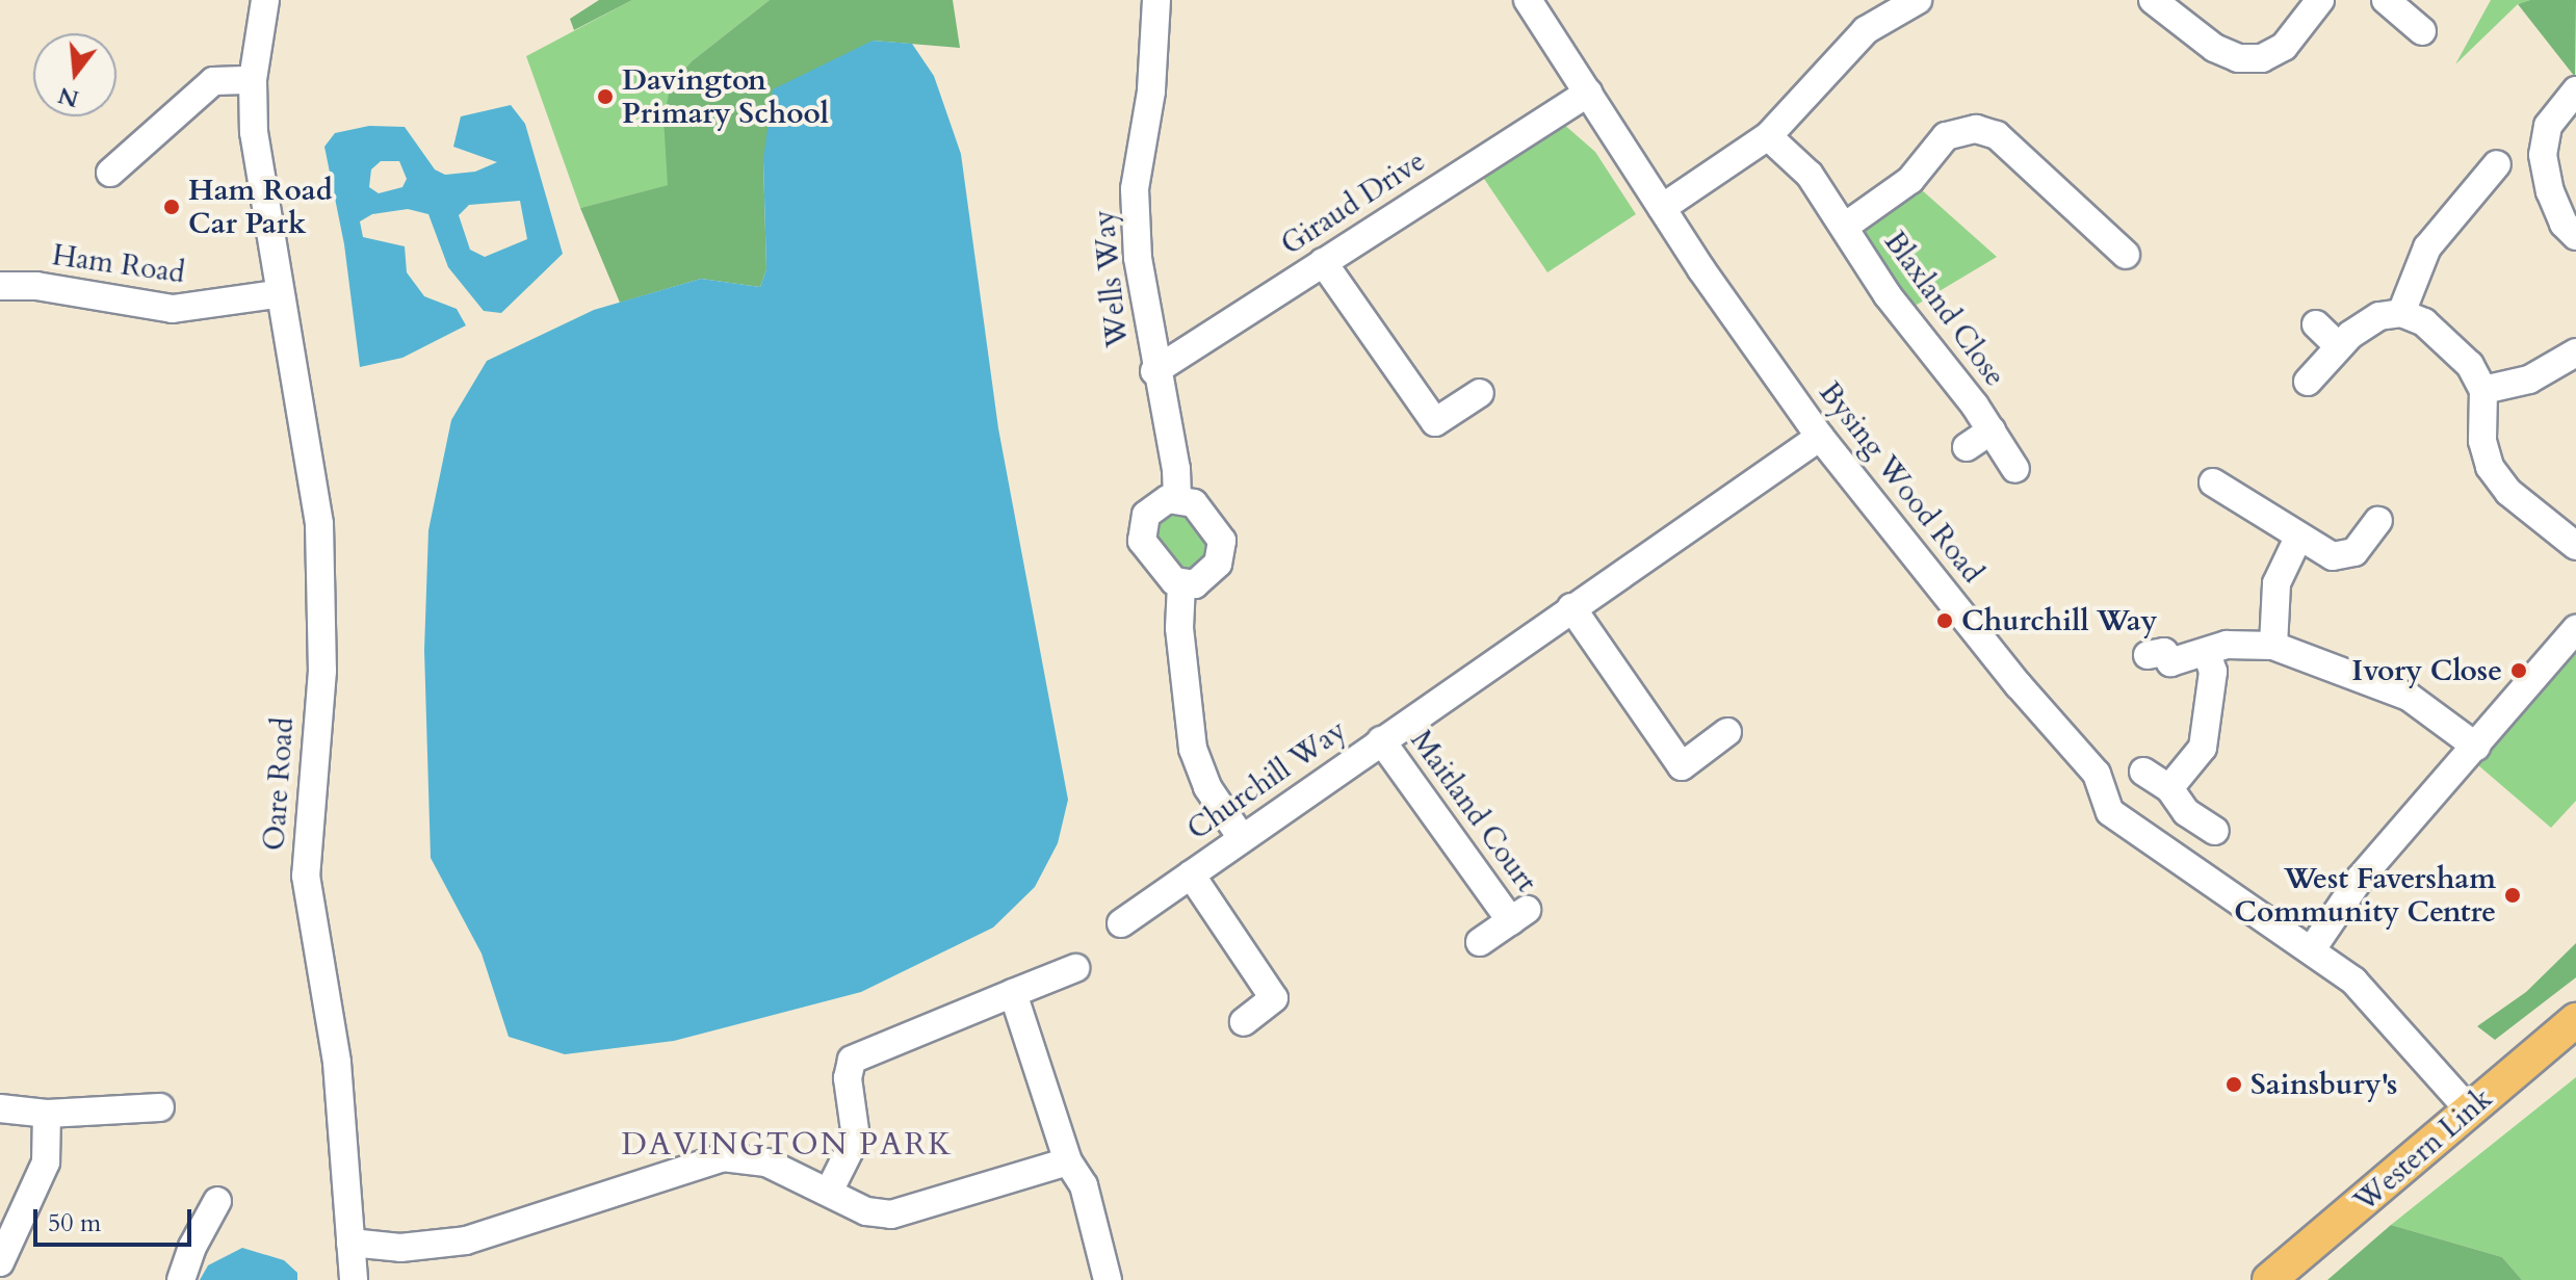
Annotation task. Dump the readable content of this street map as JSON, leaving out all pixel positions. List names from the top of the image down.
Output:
{
  "streets": {
    "main road": ["Western Link"],
    "street": [
      "Giraud Drive",
      "Ham Road",
      "Wells Way",
      "Blaxland Close",
      "Bysing Wood Road",
      "Churchill Way",
      "Oare Road",
      "Maitland Court"
    ]
  },
  "crossings": [
    ["Giraud Drive", "Wells Way"],
    ["Giraud Drive", "Bysing Wood Road"],
    ["Ham Road", "Oare Road"],
    ["Bysing Wood Road", "Churchill Way"],
    ["Bysing Wood Road", "Western Link"],
    ["Churchill Way", "Maitland Court"]
  ],
  "districts": ["DAVINGTON PARK"],
  "places": [
    "Davington Primary School",
    "Ham Road Car Park",
    "Churchill Way",
    "Ivory Close",
    "West Faversham Community Centre",
    "Sainsbury's"
  ],
  "scale_bar": "50 m",
  "north": "bottom"
}
